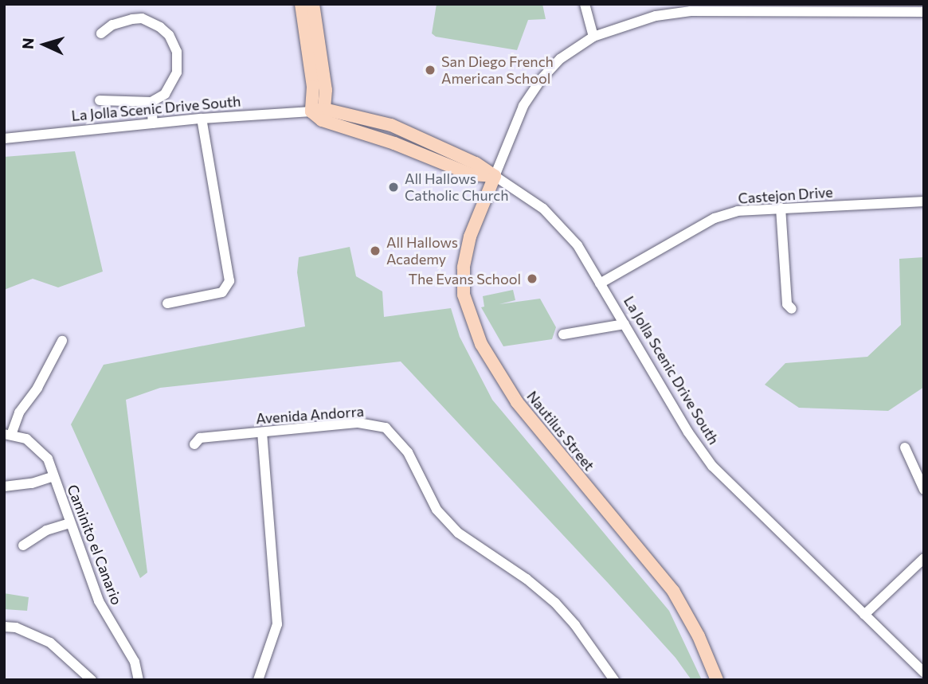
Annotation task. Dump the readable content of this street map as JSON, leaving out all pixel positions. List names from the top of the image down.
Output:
{
  "streets": {
    "main road": ["La Jolla Scenic Drive South", "Nautilus Street"],
    "street": ["Castejon Drive", "Avenida Andorra", "Caminito el Canario"]
  },
  "crossings": [
    ["La Jolla Scenic Drive South", "Castejon Drive"],
    ["La Jolla Scenic Drive South", "Nautilus Street"]
  ],
  "places": [
    "San Diego French American School",
    "All Hallows Catholic Church",
    "All Hallows Academy",
    "The Evans School"
  ],
  "north": "left"
}
